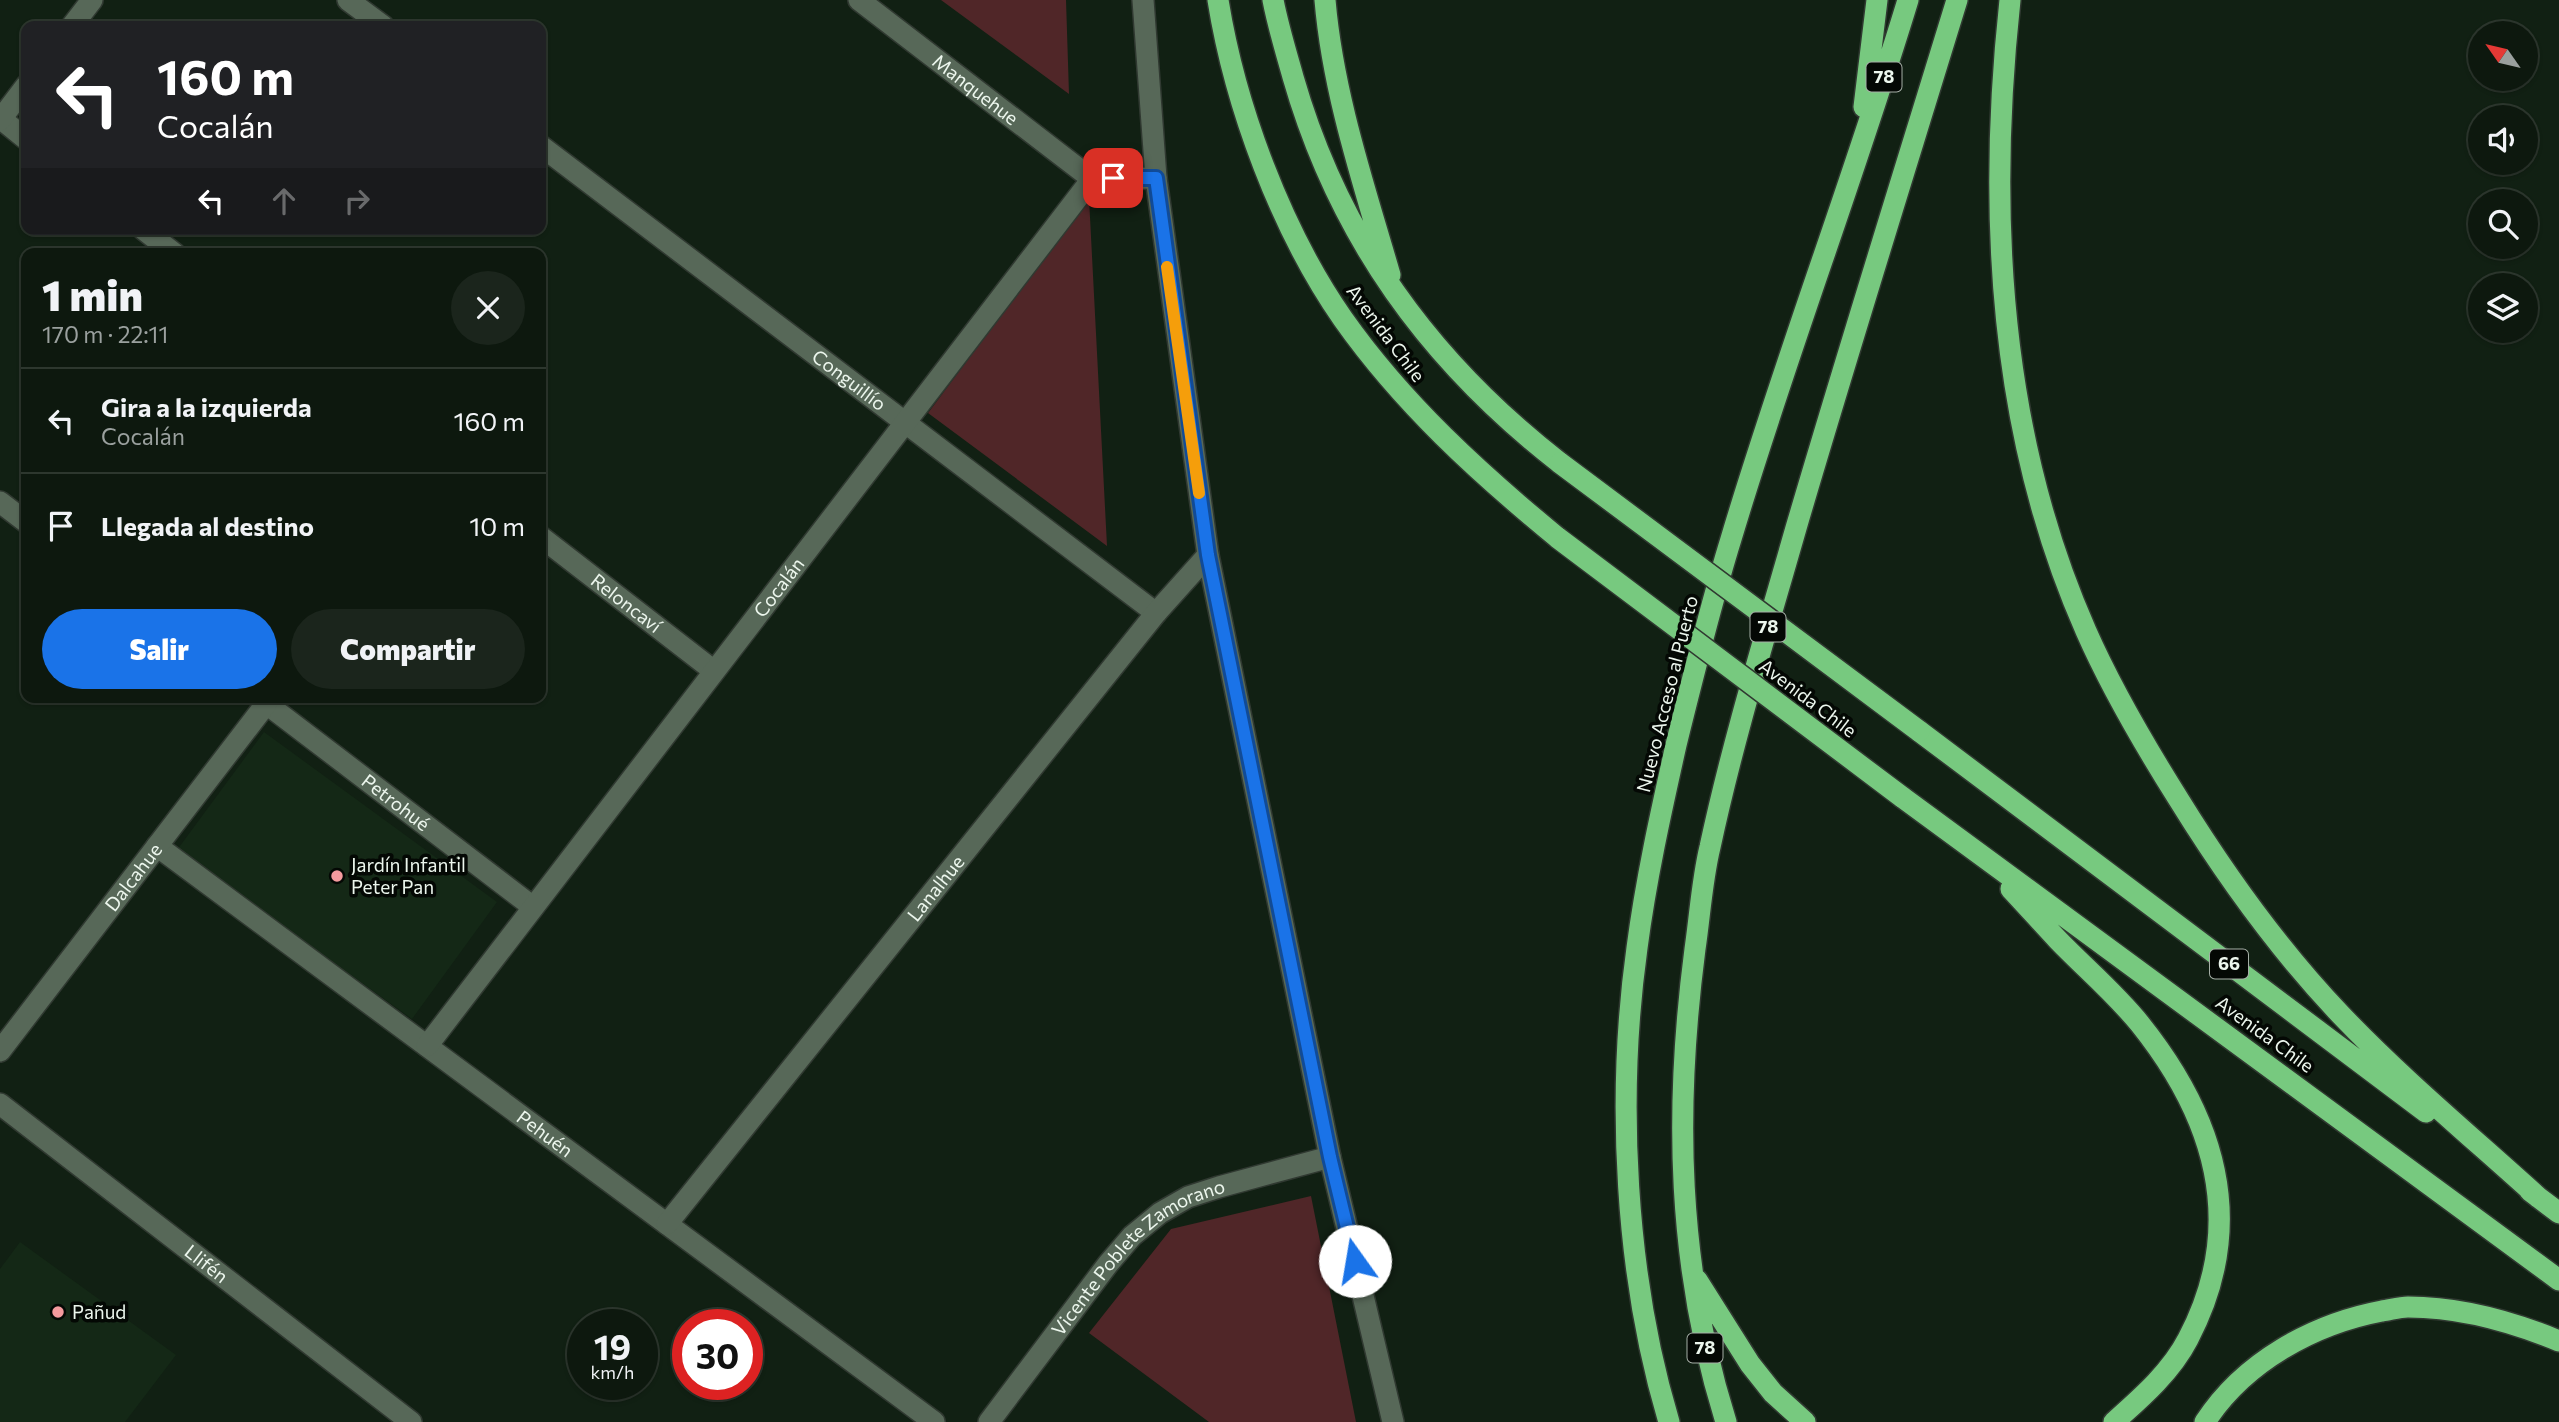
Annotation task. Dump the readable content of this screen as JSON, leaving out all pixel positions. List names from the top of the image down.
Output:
{
  "streets": {
    "highway": [
      "78",
      "Avenida Chile",
      "Nuevo Acceso al Puerto",
      "66"
    ],
    "street": [
      "Manquehue",
      "Conguillío",
      "Cocalán",
      "Reloncaví",
      "Petrohué",
      "Dalcahue",
      "Lanalhue",
      "Pehuén",
      "Vicente Poblete Zamorano",
      "Llifén"
    ]
  },
  "crossings": [
    ["Manquehue", "Cocalán"],
    ["Conguillío", "Cocalán"],
    ["Conguillío", "Lanalhue"],
    ["Cocalán", "Reloncaví"],
    ["Cocalán", "Petrohué"],
    ["Cocalán", "Pehuén"],
    ["Dalcahue", "Pehuén"],
    ["Lanalhue", "Pehuén"]
  ],
  "places": ["Jardín Infantil Peter Pan", "Pañud"],
  "north": "top left",
  "page": {
    "turn": ["160 m", "Cocalán"],
    "heading": ["1 min", "170 m · 22:11"],
    "list": [
      {
        "name": "Gira a la izquierda",
        "note": "Cocalán",
        "value": "160 m"
      },
      {
        "name": "Llegada al destino",
        "value": "10 m"
      }
    ],
    "buttons": ["Salir", "Compartir"],
    "speed": "19 km/h",
    "limit": "30"
  }
}
